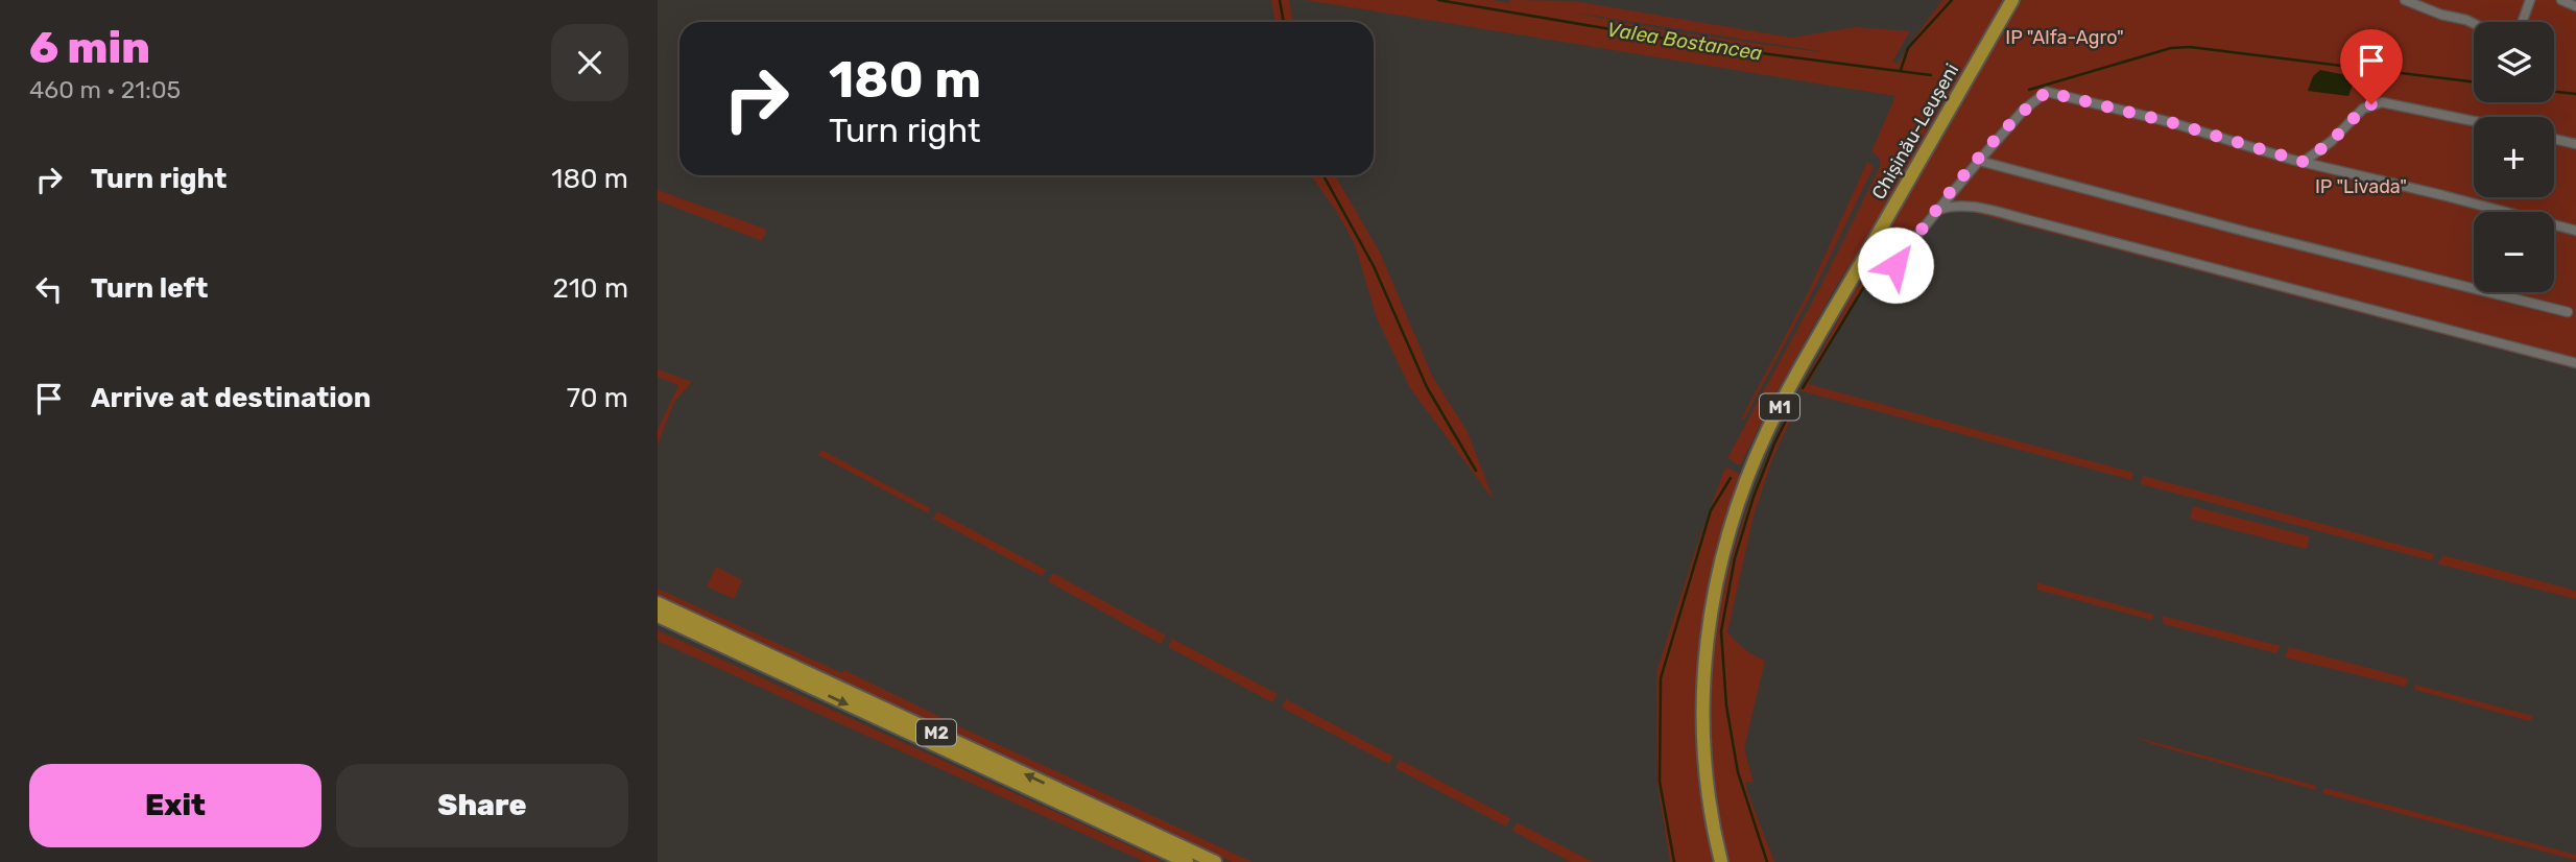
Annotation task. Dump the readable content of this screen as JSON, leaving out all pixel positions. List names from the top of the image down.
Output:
{
  "streets": {
    "highway": ["Chișinău-Leușeni", "M1", "M2"]
  },
  "water": ["Valea Bostancea"],
  "parks": ["IP \"Alfa-Agro\"", "IP \"Livada\""],
  "page": {
    "heading": ["6 min", "460 m · 21:05"],
    "map_buttons": ["+", "−"],
    "turn": ["180 m", "Turn right"],
    "list": [
      {
        "name": "Turn right",
        "value": "180 m"
      },
      {
        "name": "Turn left",
        "value": "210 m"
      },
      {
        "name": "Arrive at destination",
        "value": "70 m"
      }
    ],
    "buttons": ["Exit", "Share"]
  }
}
